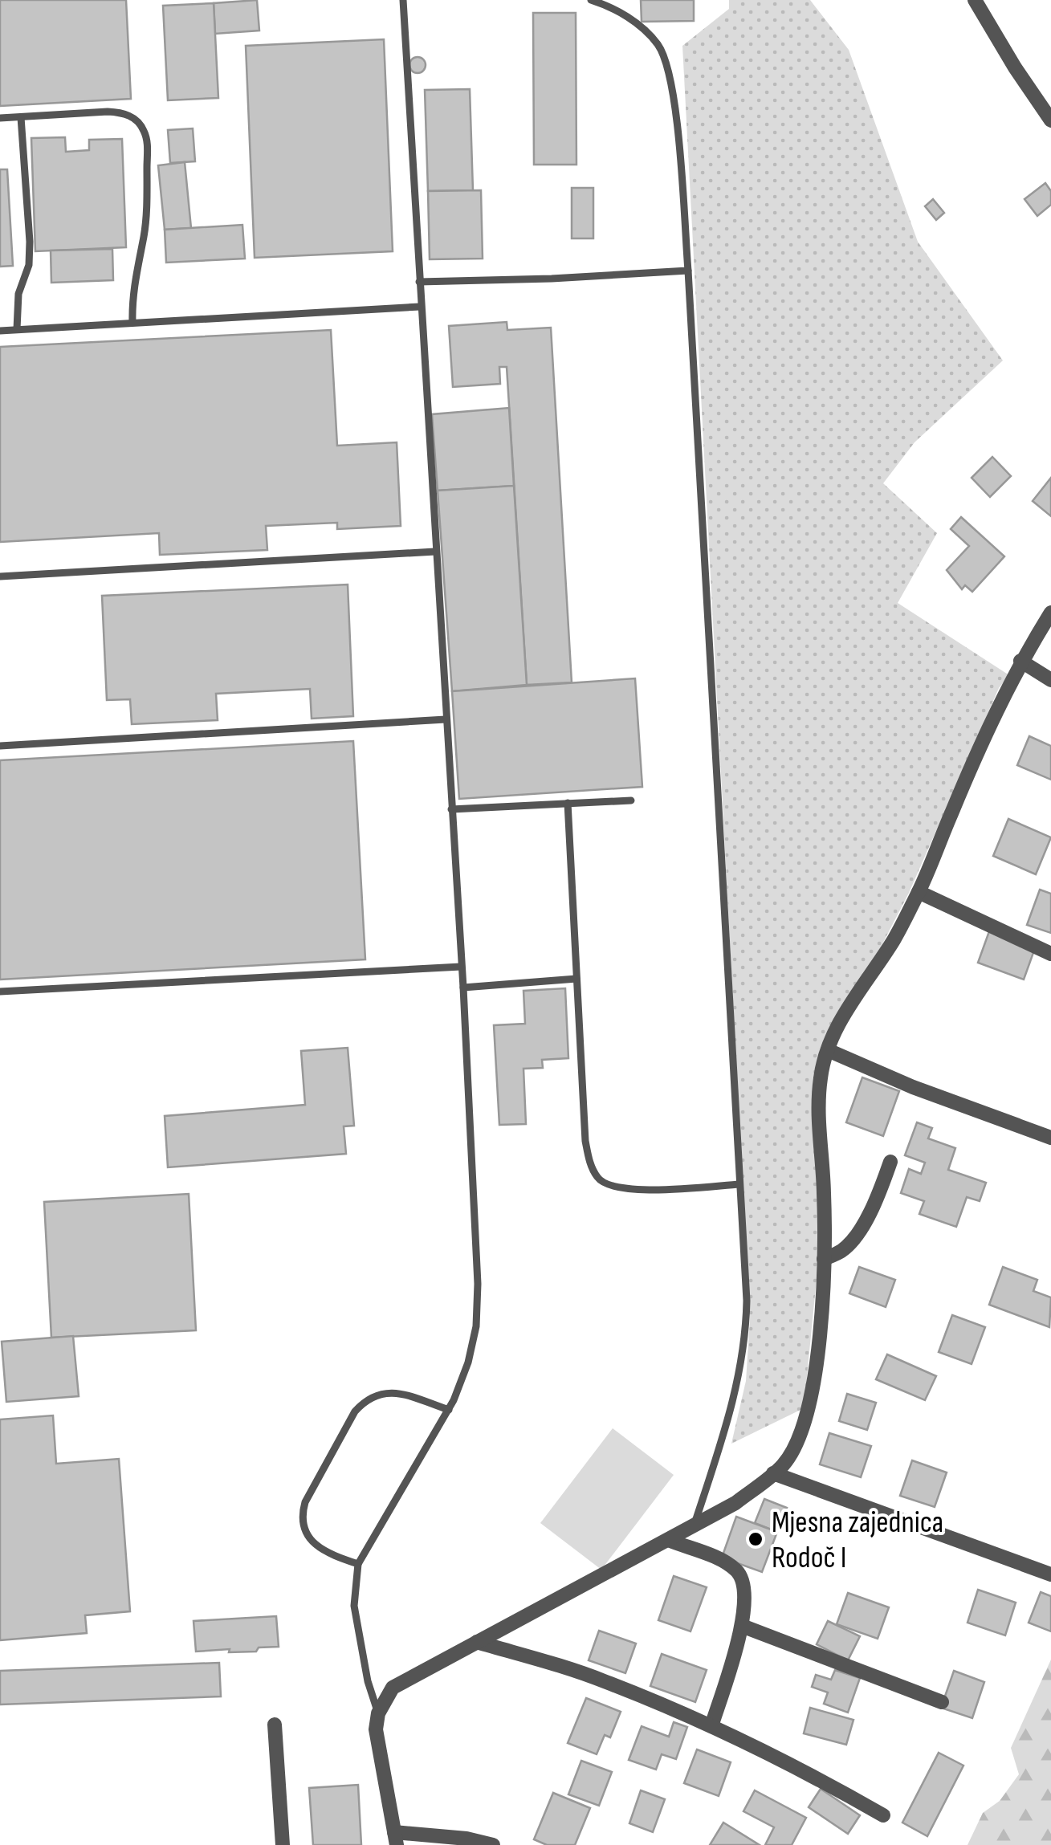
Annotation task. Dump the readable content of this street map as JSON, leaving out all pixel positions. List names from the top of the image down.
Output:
{
  "places": ["Mjesna zajednica Rodoč I"]
}
